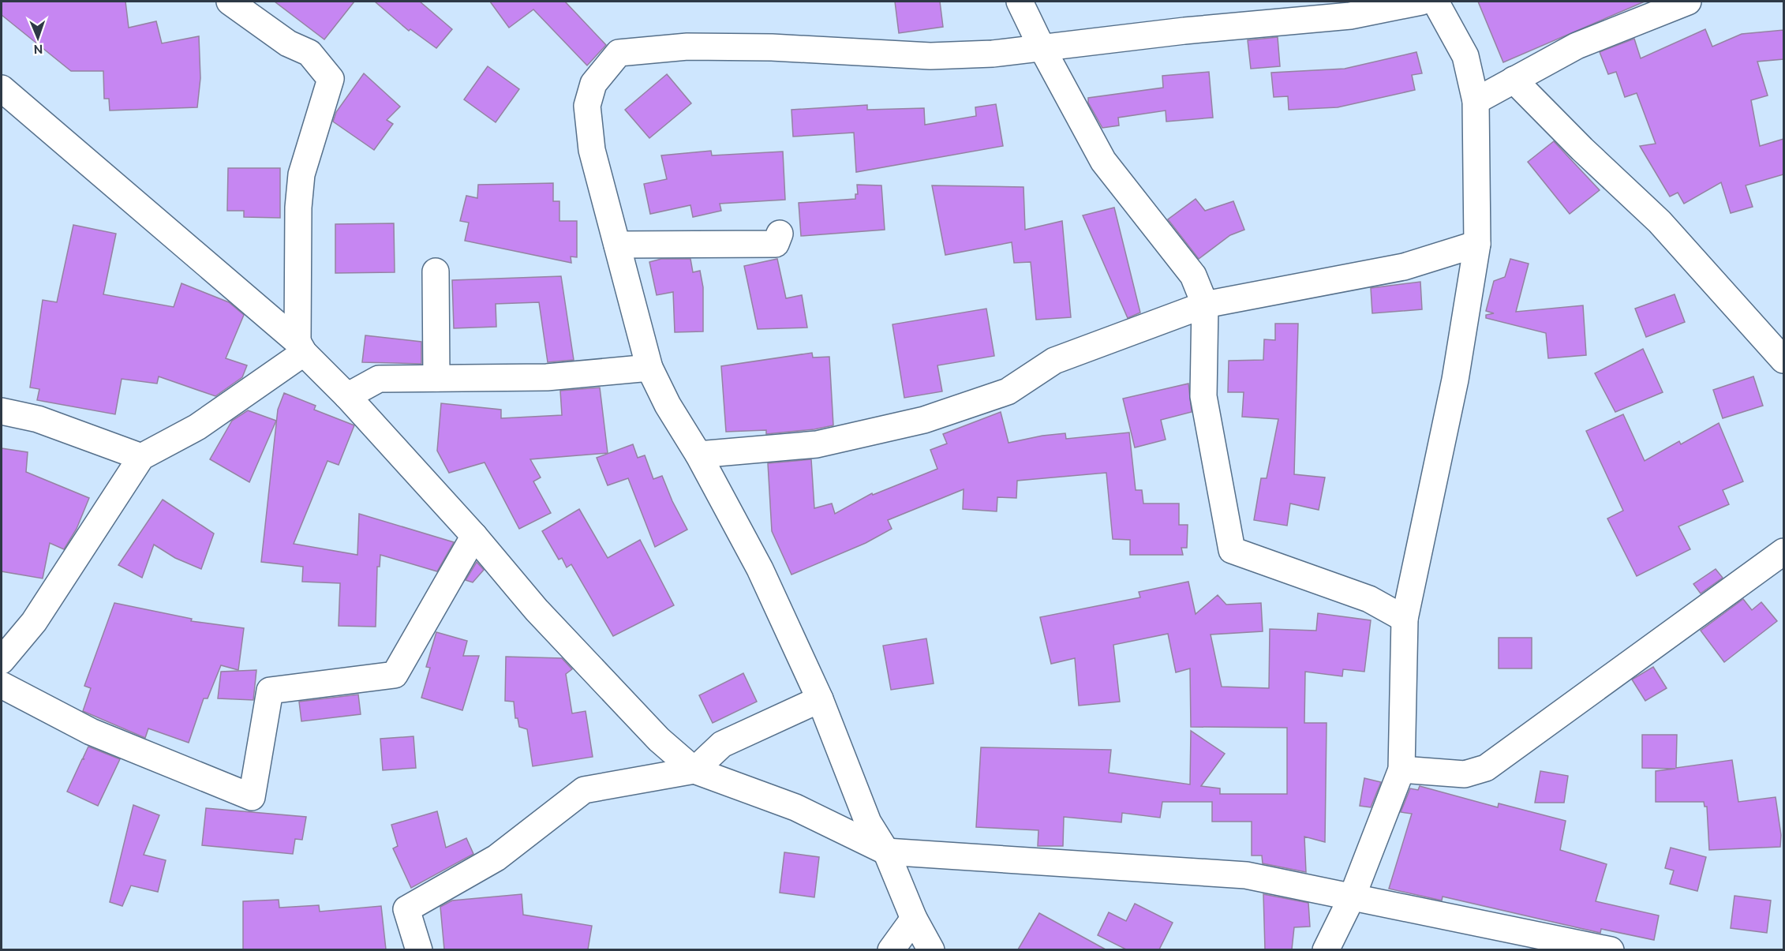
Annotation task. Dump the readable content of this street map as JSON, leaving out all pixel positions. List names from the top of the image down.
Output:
{
  "north": "bottom"
}
